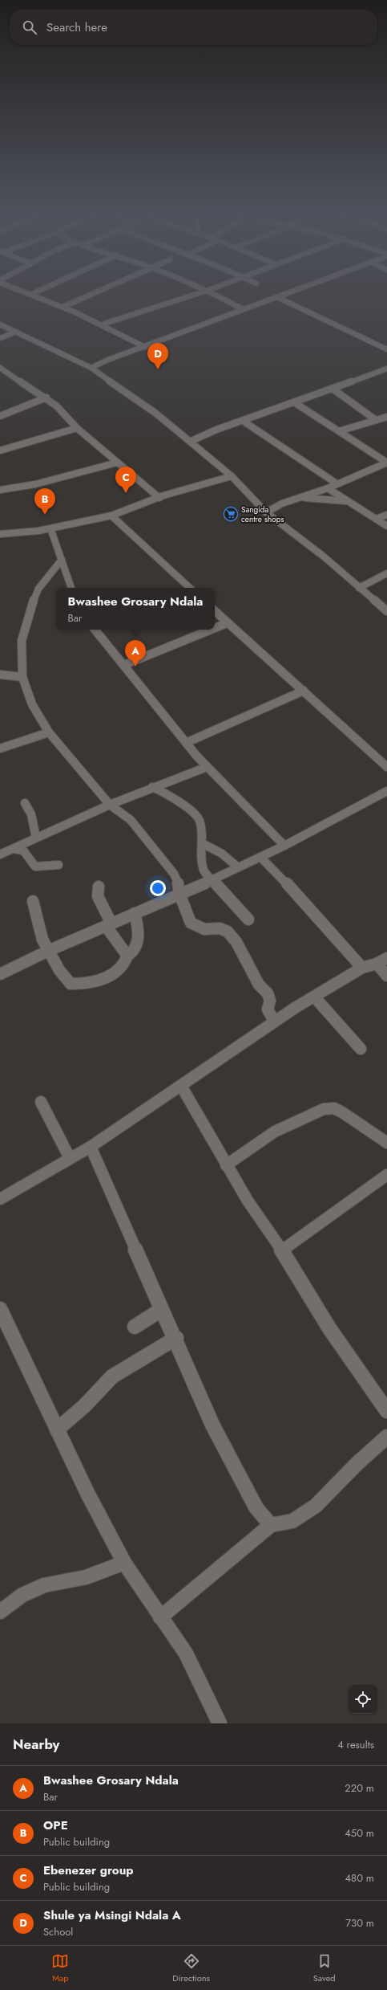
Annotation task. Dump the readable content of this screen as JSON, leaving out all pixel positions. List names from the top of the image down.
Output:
{
  "places": {
    "supermarket": ["Sangida centre shops"]
  },
  "page": {
    "search": "Search here",
    "pins": [
      "D",
      "C",
      "B",
      "A"
    ],
    "popup": ["Bwashee Grosary Ndala", "Bar"],
    "heading": ["Nearby", "4 results"],
    "list": [
      {
        "mark": "A",
        "name": "Bwashee Grosary Ndala",
        "note": "Bar",
        "value": "220 m"
      },
      {
        "mark": "B",
        "name": "OPE",
        "note": "Public building",
        "value": "450 m"
      },
      {
        "mark": "C",
        "name": "Ebenezer group",
        "note": "Public building",
        "value": "480 m"
      },
      {
        "mark": "D",
        "name": "Shule ya Msingi Ndala A",
        "note": "School",
        "value": "730 m"
      }
    ],
    "nav": ["Map", "Directions", "Saved"]
  }
}
